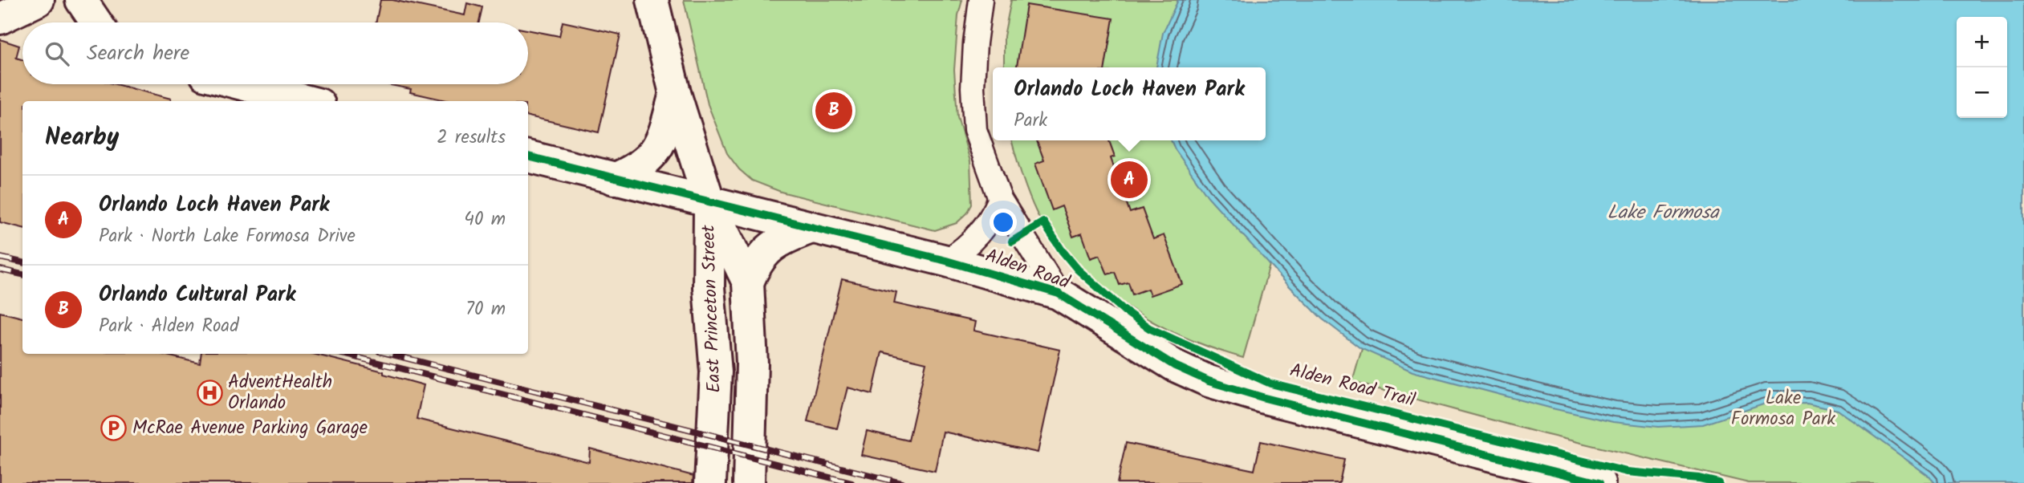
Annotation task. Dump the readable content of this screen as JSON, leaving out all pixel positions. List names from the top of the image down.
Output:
{
  "streets": {
    "street": ["Alden Road", "East Princeton Street"],
    "cycle path": ["Alden Road Trail"]
  },
  "crossings": [
    ["Alden Road", "East Princeton Street"]
  ],
  "water": ["Lake Formosa"],
  "parks": ["Lake Formosa Park"],
  "places": {
    "hospital": ["AdventHealth Orlando"],
    "parking": ["McRae Avenue Parking Garage"]
  },
  "page": {
    "map_buttons": ["+", "−"],
    "search": "Search here",
    "popup": ["Orlando Loch Haven Park", "Park"],
    "pins": ["B", "A"],
    "heading": ["Nearby", "2 results"],
    "list": [
      {
        "mark": "A",
        "name": "Orlando Loch Haven Park",
        "note": "Park · North Lake Formosa Drive",
        "value": "40 m"
      },
      {
        "mark": "B",
        "name": "Orlando Cultural Park",
        "note": "Park · Alden Road",
        "value": "70 m"
      }
    ]
  }
}
